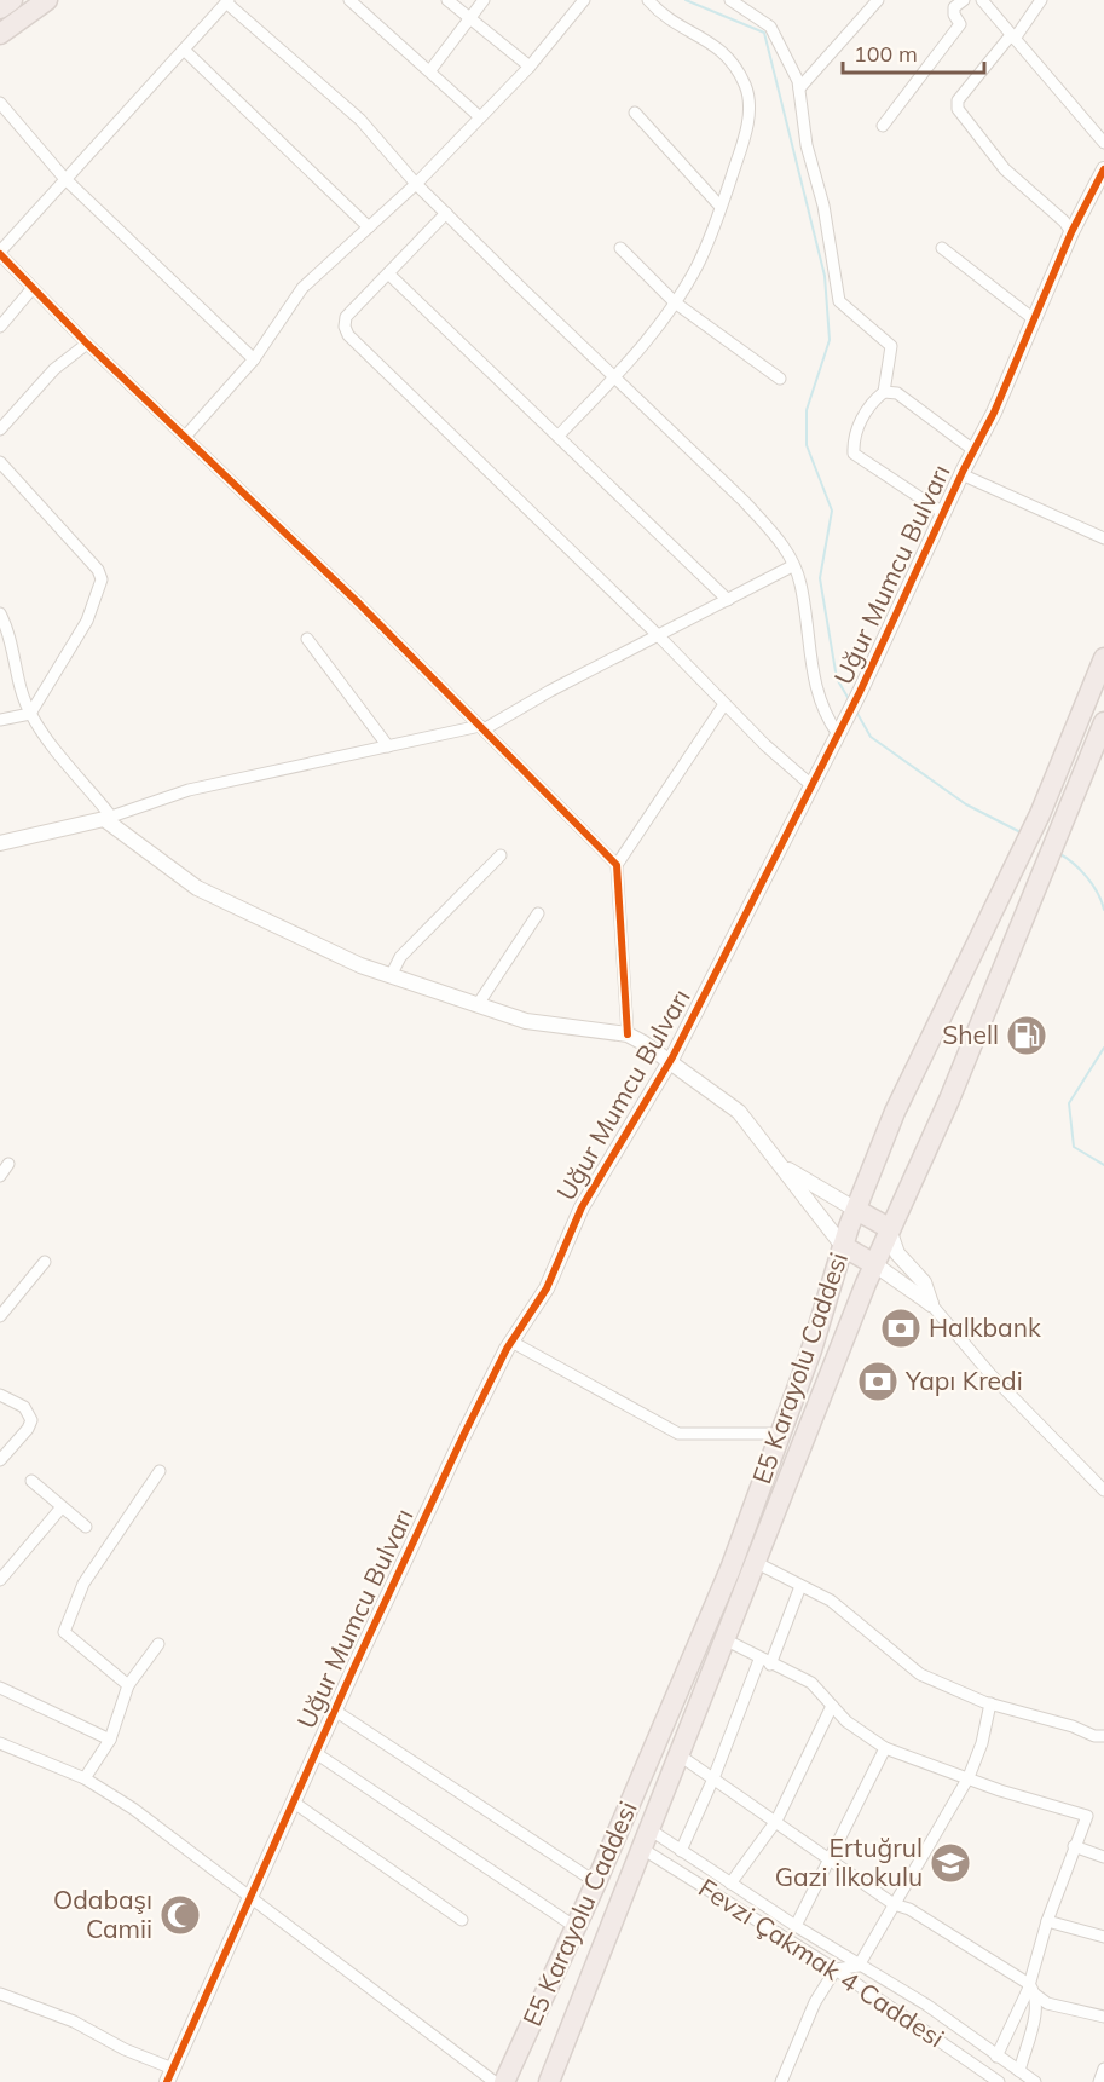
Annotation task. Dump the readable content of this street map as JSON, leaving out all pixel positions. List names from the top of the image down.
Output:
{
  "streets": {
    "highway": ["E5 Karayolu Caddesi"],
    "street": ["Uğur Mumcu Bulvarı", "Fevzi Çakmak 4 Caddesi"]
  },
  "crossings": [
    ["E5 Karayolu Caddesi", "Fevzi Çakmak 4 Caddesi"]
  ],
  "places": {
    "fuel station": ["Shell"],
    "bank": ["Halkbank", "Yapı Kredi"],
    "school or university": ["Ertuğrul Gazi İlkokulu"],
    "mosque": ["Odabaşı Camii"]
  },
  "scale_bar": "100 m"
}
